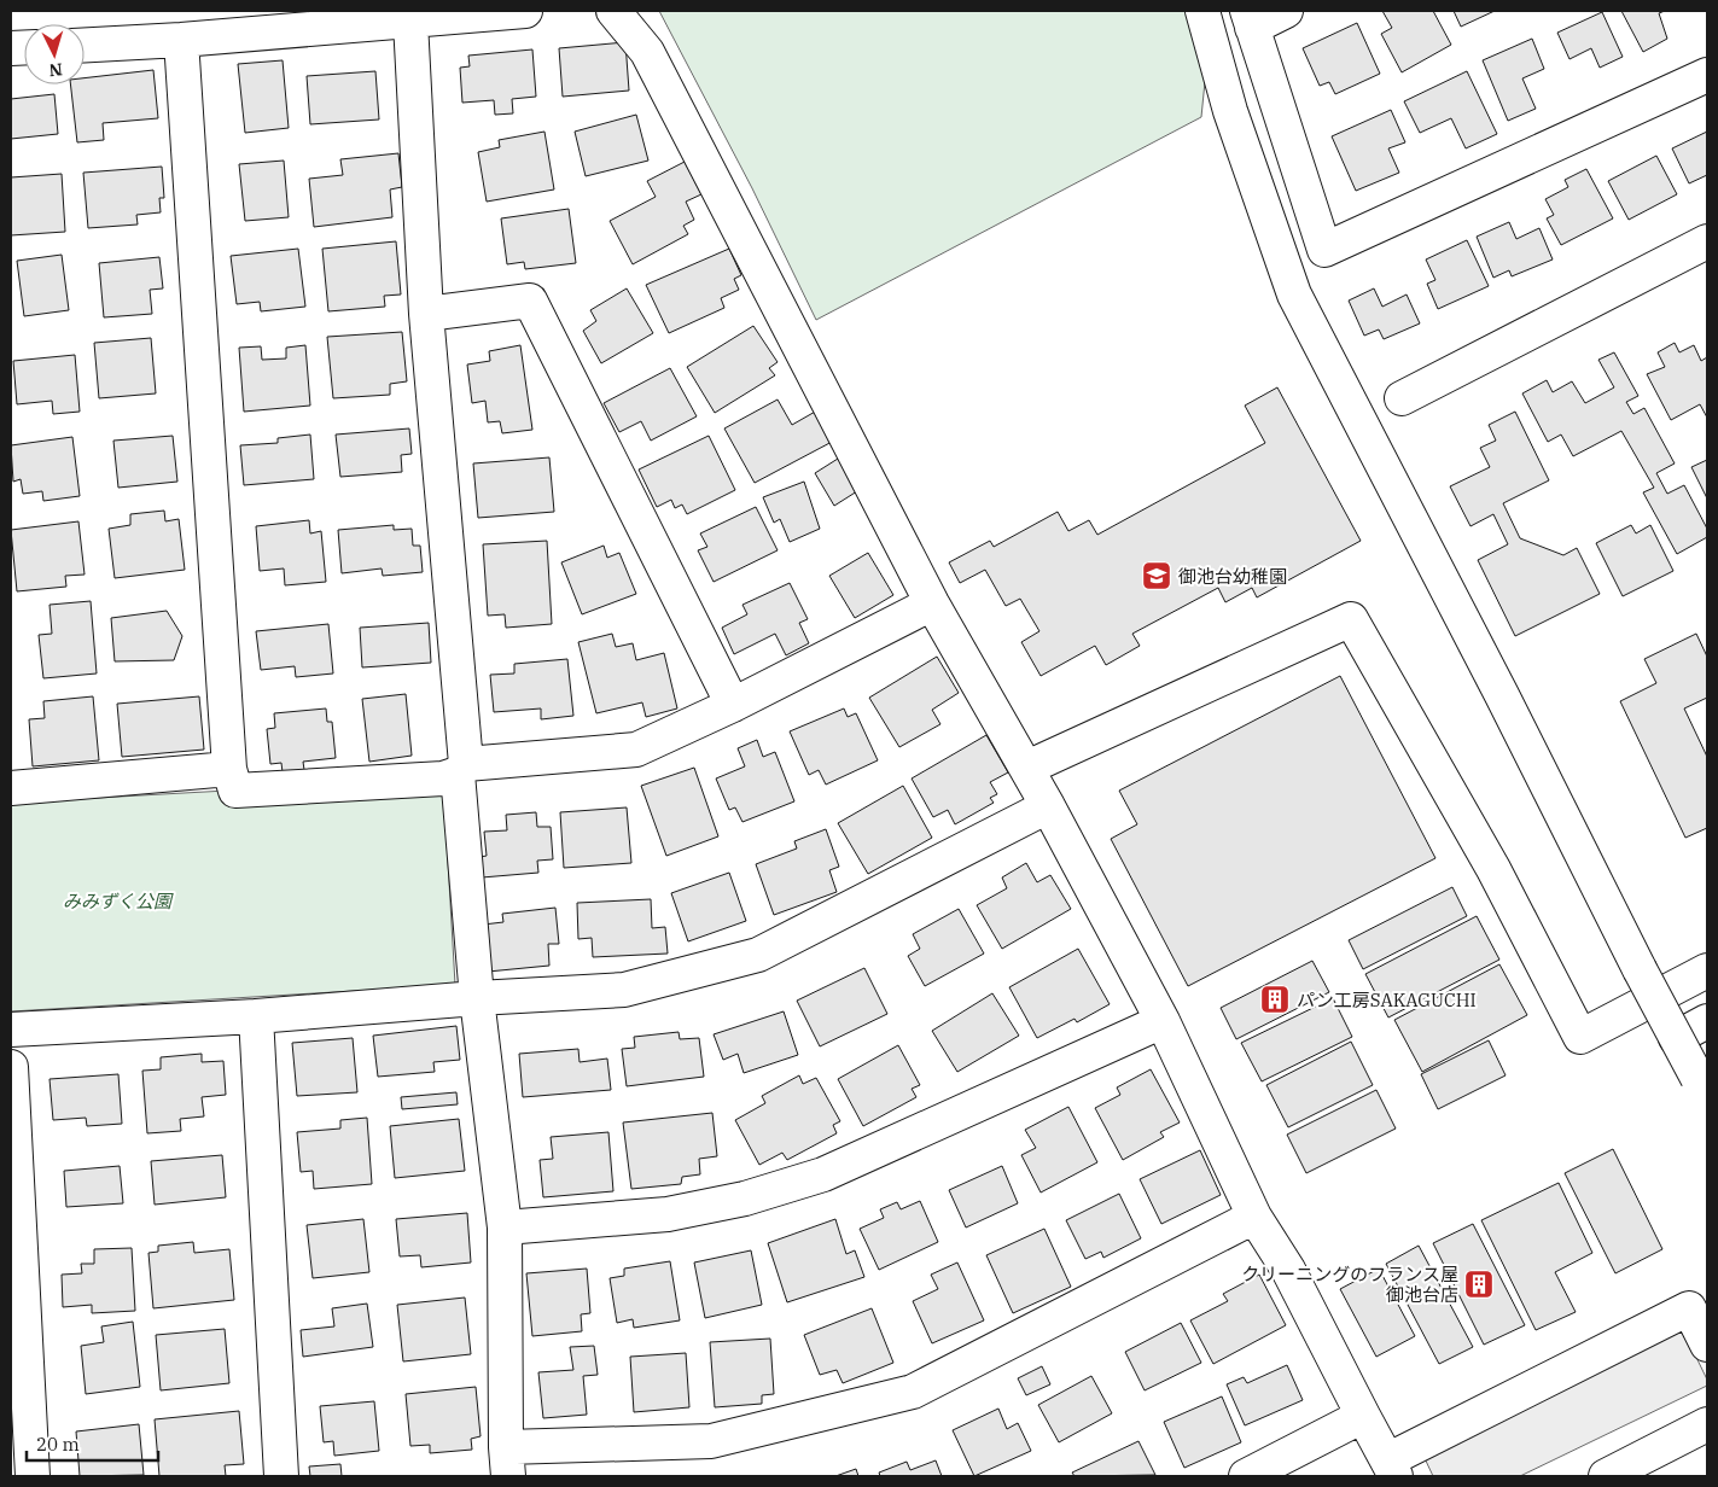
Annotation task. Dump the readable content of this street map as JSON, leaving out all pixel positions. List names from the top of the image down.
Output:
{
  "parks": ["みみずく公園"],
  "places": {
    "school or university": ["御池台幼稚園"],
    "building": ["パン工房SAKAGUCHI", "クリーニングのフランス屋 御池台店"]
  },
  "scale_bar": "20 m",
  "north": "bottom"
}
